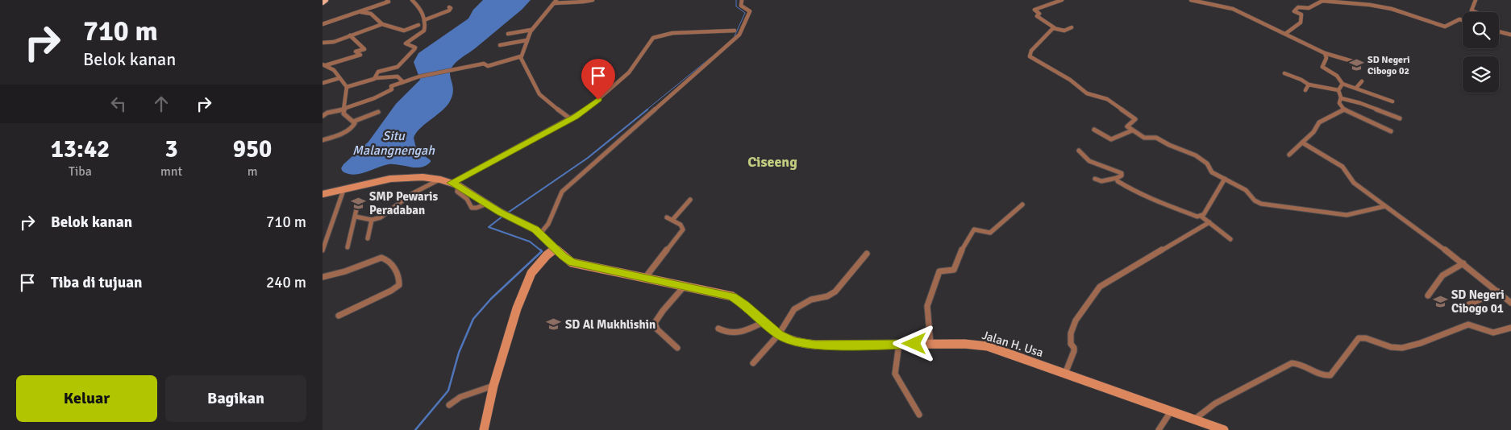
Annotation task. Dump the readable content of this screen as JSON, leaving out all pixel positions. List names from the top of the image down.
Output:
{
  "streets": {
    "street": ["Jalan H. Usa"]
  },
  "districts": ["Ciseeng"],
  "water": ["Situ Malangnengah"],
  "places": {
    "school or university": [
      "SD Negeri Cibogo 02",
      "SMP Pewaris Peradaban",
      "SD Negeri Cibogo 01",
      "SD Al Mukhlishin"
    ]
  },
  "page": {
    "turn": ["710 m", "Belok kanan"],
    "eta": [
      "13:42",
      "Tiba",
      "3",
      "mnt",
      "950",
      "m"
    ],
    "list": [
      {
        "name": "Belok kanan",
        "value": "710 m"
      },
      {
        "name": "Tiba di tujuan",
        "value": "240 m"
      }
    ],
    "buttons": ["Keluar", "Bagikan"]
  }
}
